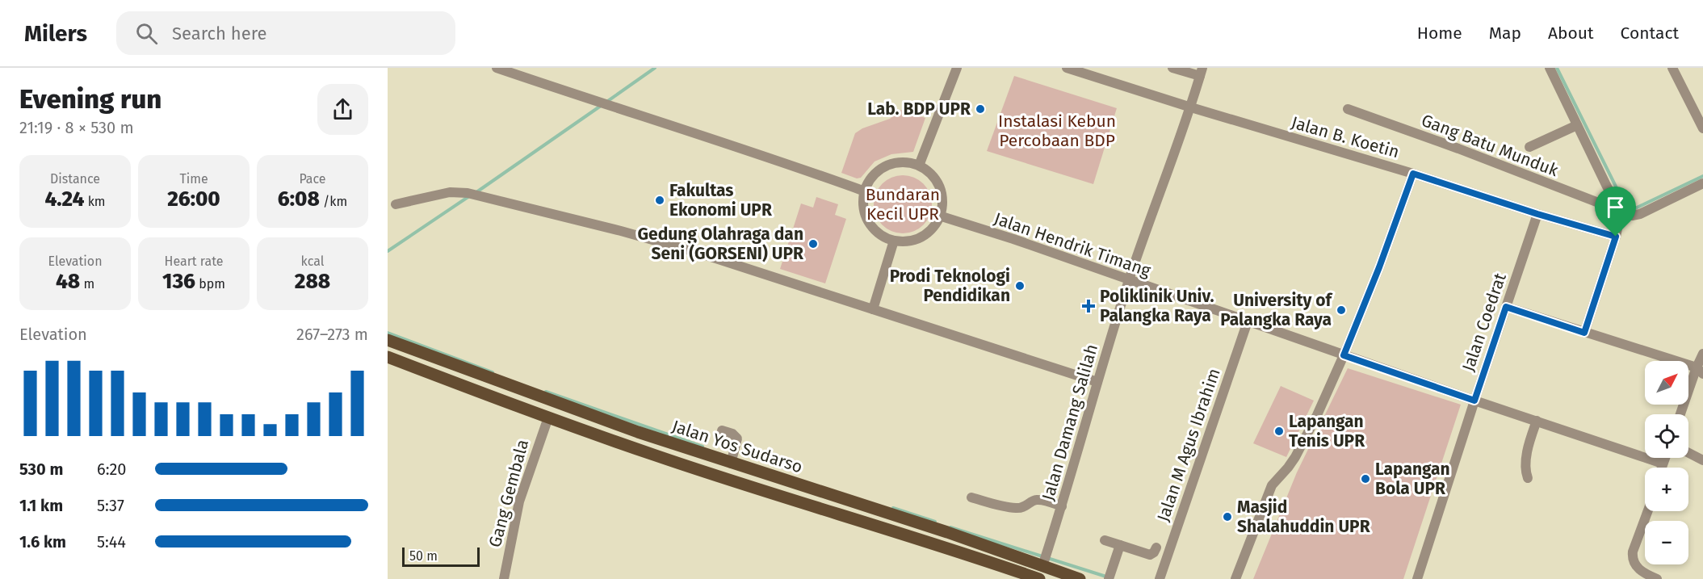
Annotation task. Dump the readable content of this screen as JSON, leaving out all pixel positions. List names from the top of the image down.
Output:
{
  "streets": {
    "main road": ["Jalan Yos Sudarso"],
    "street": [
      "Jalan B. Koetin",
      "Gang Batu Munduk",
      "Jalan Hendrik Timang",
      "Jalan Coedrat",
      "Jalan Damang Salilah",
      "Jalan M Agus Ibrahim",
      "Gang Gembala"
    ]
  },
  "crossings": [
    ["Jalan B. Koetin", "Jalan Coedrat"],
    ["Jalan B. Koetin", "Jalan Damang Salilah"],
    ["Jalan Hendrik Timang", "Jalan Coedrat"],
    ["Jalan Hendrik Timang", "Jalan Damang Salilah"],
    ["Jalan Hendrik Timang", "Jalan M Agus Ibrahim"],
    ["Jalan Damang Salilah", "Jalan Yos Sudarso"],
    ["Jalan Yos Sudarso", "Gang Gembala"]
  ],
  "parks": ["Instalasi Kebun Percobaan BDP", "Bundaran Kecil UPR"],
  "places": {
    "other": [
      "Lab. BDP UPR",
      "Fakultas Ekonomi UPR",
      "Gedung Olahraga dan Seni (GORSENI) UPR",
      "Prodi Teknologi Pendidikan",
      "University of Palangka Raya",
      "Lapangan Tenis UPR",
      "Lapangan Bola UPR",
      "Masjid Shalahuddin UPR"
    ],
    "health": ["Poliklinik Univ. Palangka Raya"]
  },
  "scale_bar": "50 m",
  "north": "top right",
  "page": {
    "header": "Milers",
    "search": "Search here",
    "nav": [
      "Home",
      "Map",
      "About",
      "Contact"
    ],
    "heading": ["Evening run", "21:19 · 8 × 530 m"],
    "stats": [
      ["Distance", "4.24 km"],
      ["Time", "26:00"],
      ["Pace", "6:08 /km"],
      ["Elevation", "48 m"],
      ["Heart rate", "136 bpm"],
      ["kcal", "288"]
    ],
    "chart": ["Elevation", "267–273 m"],
    "map_buttons": ["+", "−"],
    "list": [
      {
        "name": "530 m",
        "note": "6:20"
      },
      {
        "name": "1.1 km",
        "note": "5:37"
      },
      {
        "name": "1.6 km",
        "note": "5:44"
      }
    ],
    "scale": "50 m"
  }
}
